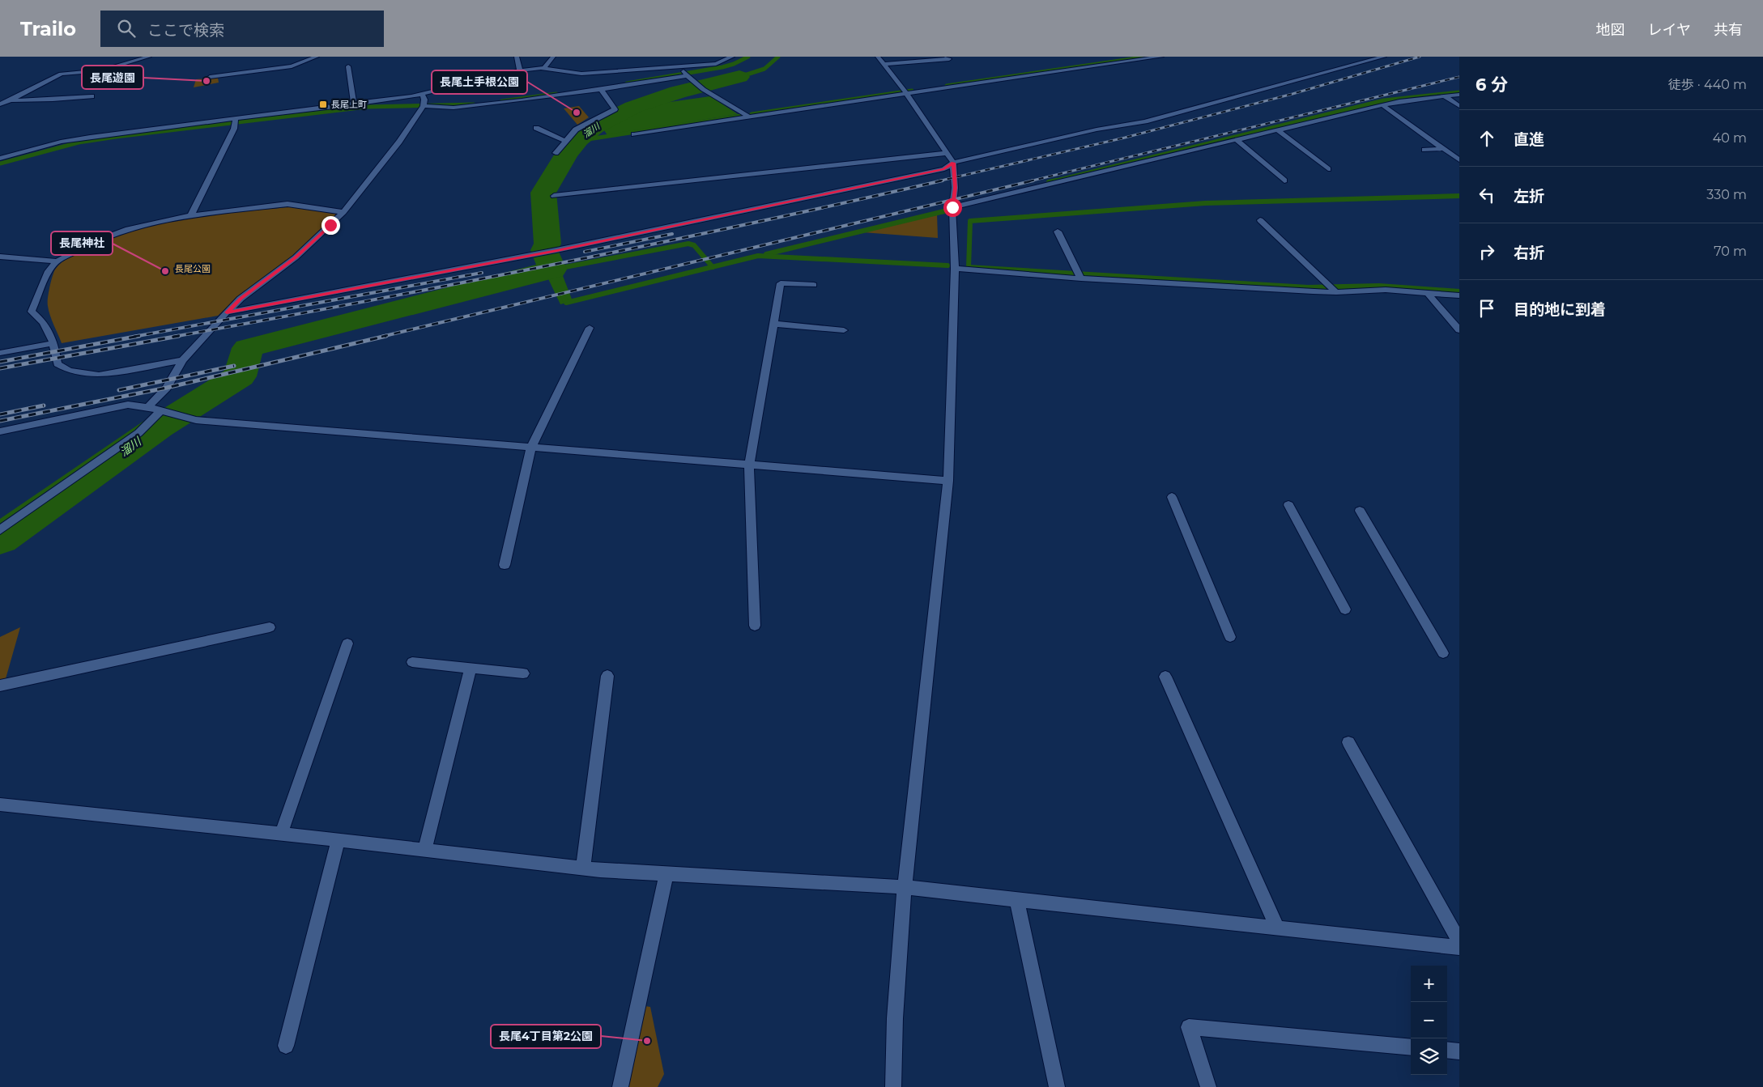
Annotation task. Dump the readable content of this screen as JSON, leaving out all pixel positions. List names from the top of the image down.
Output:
{
  "water": ["溜川"],
  "parks": ["長尾公園"],
  "places": {
    "other": [
      "長尾遊園",
      "長尾土手根公園",
      "長尾神社",
      "長尾4丁目第2公園"
    ],
    "transit": ["長尾上町"]
  },
  "page": {
    "header": "Trailo",
    "search": "ここで検索",
    "nav": ["地図", "レイヤ", "共有"],
    "heading": ["6 分", "徒歩 · 440 m"],
    "list": [
      ["直進", "40 m"],
      ["左折", "330 m"],
      ["右折", "70 m"],
      "目的地に到着"
    ],
    "map_buttons": ["+", "−"]
  }
}
